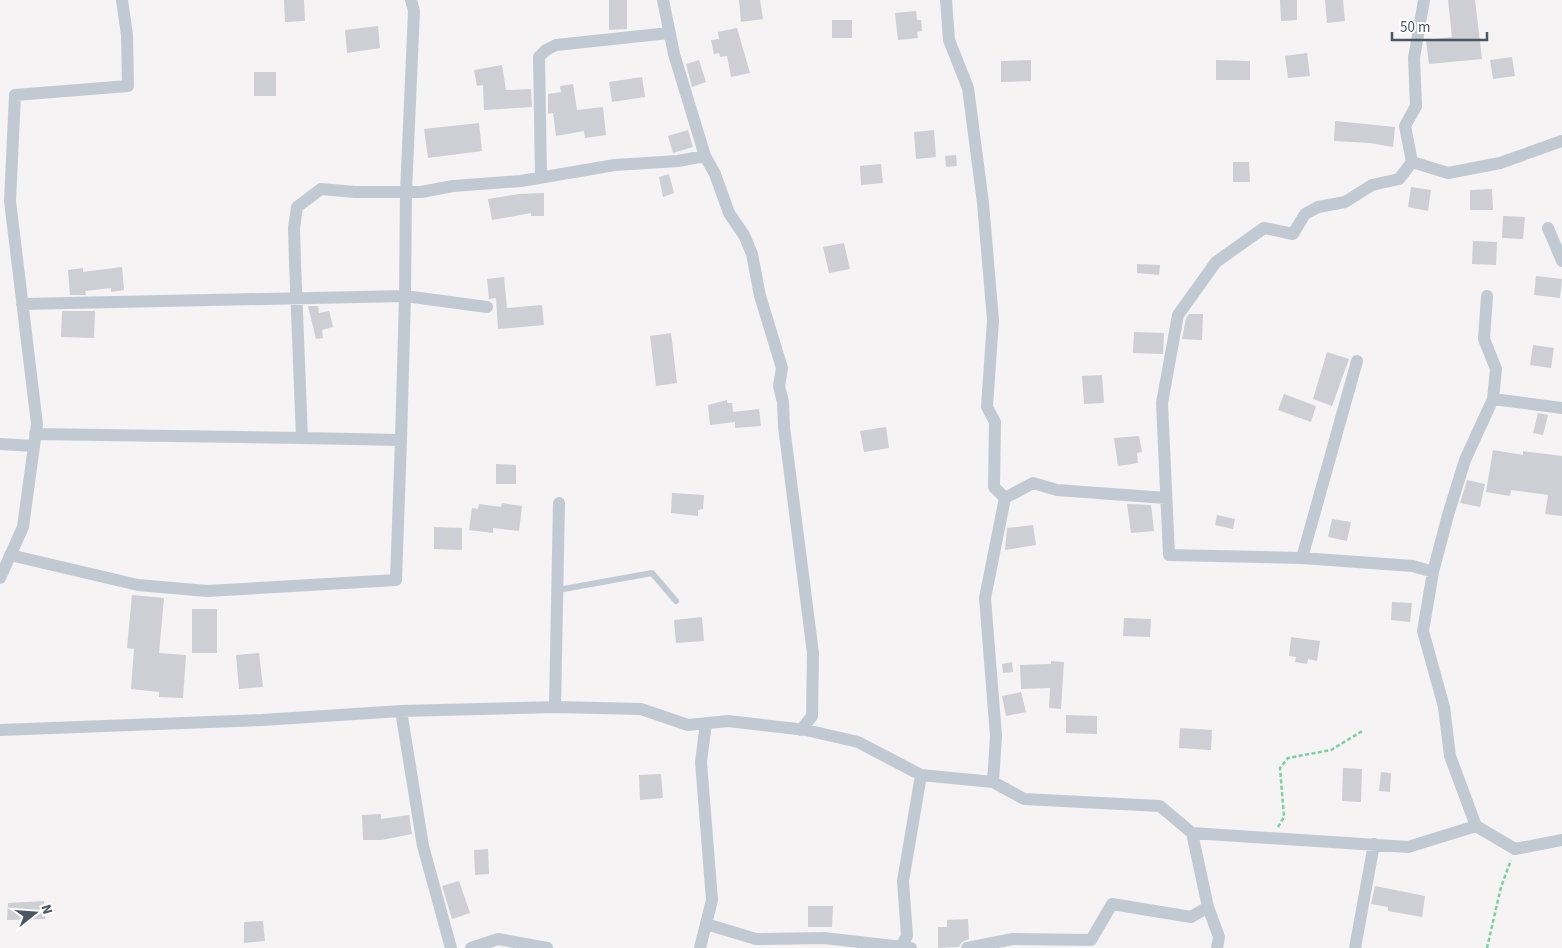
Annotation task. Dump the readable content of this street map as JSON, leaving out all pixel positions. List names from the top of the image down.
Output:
{
  "scale_bar": "50 m",
  "north": "right"
}
